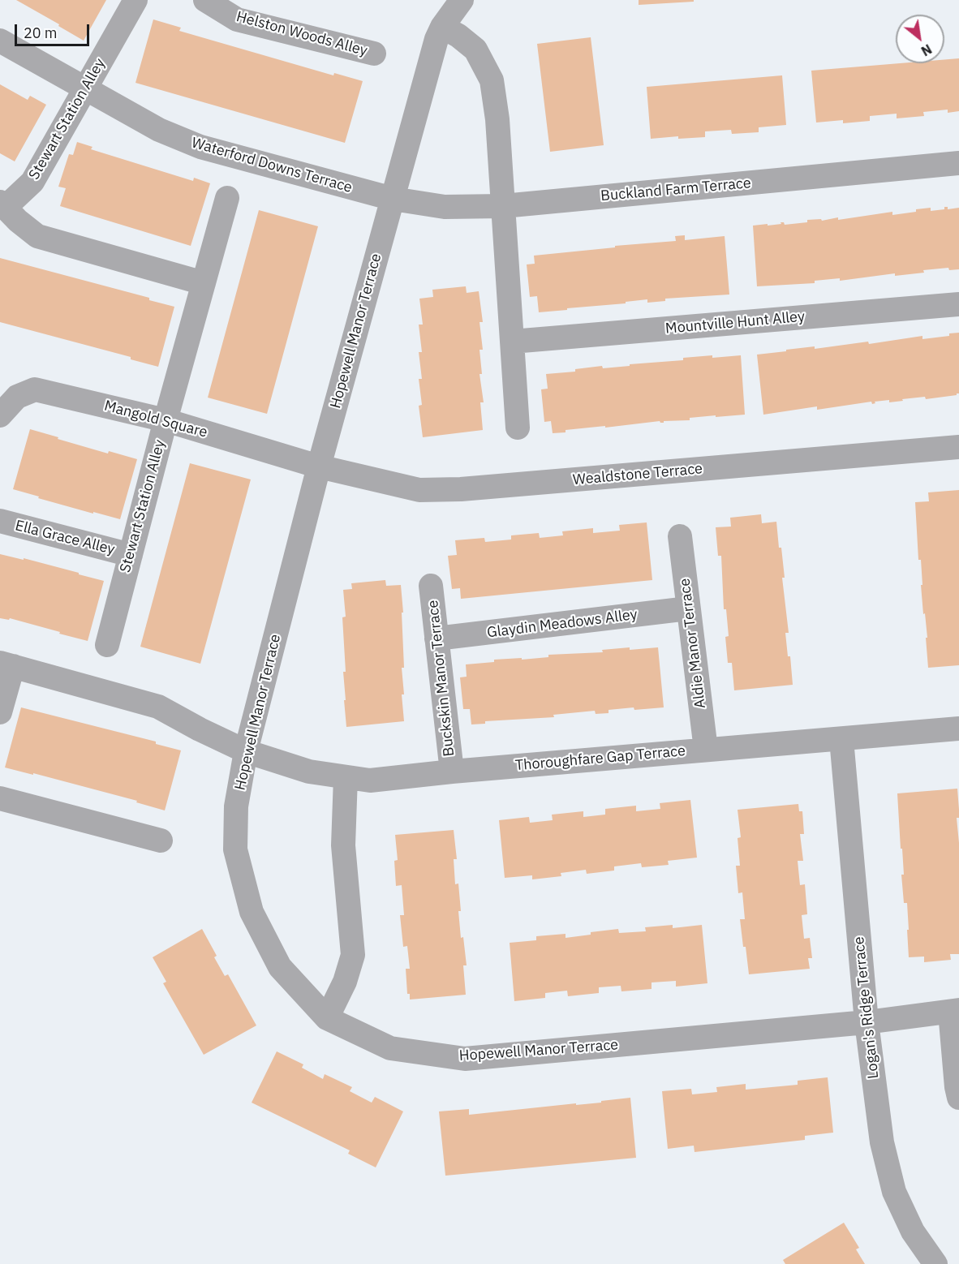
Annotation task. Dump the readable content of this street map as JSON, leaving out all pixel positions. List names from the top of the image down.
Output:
{
  "streets": {
    "street": [
      "Helston Woods Alley",
      "Stewart Station Alley",
      "Waterford Downs Terrace",
      "Buckland Farm Terrace",
      "Mountville Hunt Alley",
      "Hopewell Manor Terrace",
      "Mangold Square",
      "Wealdstone Terrace",
      "Ella Grace Alley",
      "Glaydin Meadows Alley",
      "Aldie Manor Terrace",
      "Buckskin Manor Terrace",
      "Thoroughfare Gap Terrace",
      "Logan's Ridge Terrace"
    ]
  },
  "crossings": [
    ["Stewart Station Alley", "Waterford Downs Terrace"],
    ["Stewart Station Alley", "Mangold Square"],
    ["Stewart Station Alley", "Ella Grace Alley"],
    ["Waterford Downs Terrace", "Buckland Farm Terrace"],
    ["Waterford Downs Terrace", "Hopewell Manor Terrace"],
    ["Buckland Farm Terrace", "Hopewell Manor Terrace"],
    ["Hopewell Manor Terrace", "Mangold Square"],
    ["Hopewell Manor Terrace", "Wealdstone Terrace"],
    ["Hopewell Manor Terrace", "Thoroughfare Gap Terrace"],
    ["Hopewell Manor Terrace", "Logan's Ridge Terrace"],
    ["Mangold Square", "Wealdstone Terrace"],
    ["Glaydin Meadows Alley", "Aldie Manor Terrace"],
    ["Glaydin Meadows Alley", "Buckskin Manor Terrace"],
    ["Aldie Manor Terrace", "Thoroughfare Gap Terrace"],
    ["Buckskin Manor Terrace", "Thoroughfare Gap Terrace"],
    ["Thoroughfare Gap Terrace", "Logan's Ridge Terrace"]
  ],
  "scale_bar": "20 m",
  "north": "bottom right"
}
